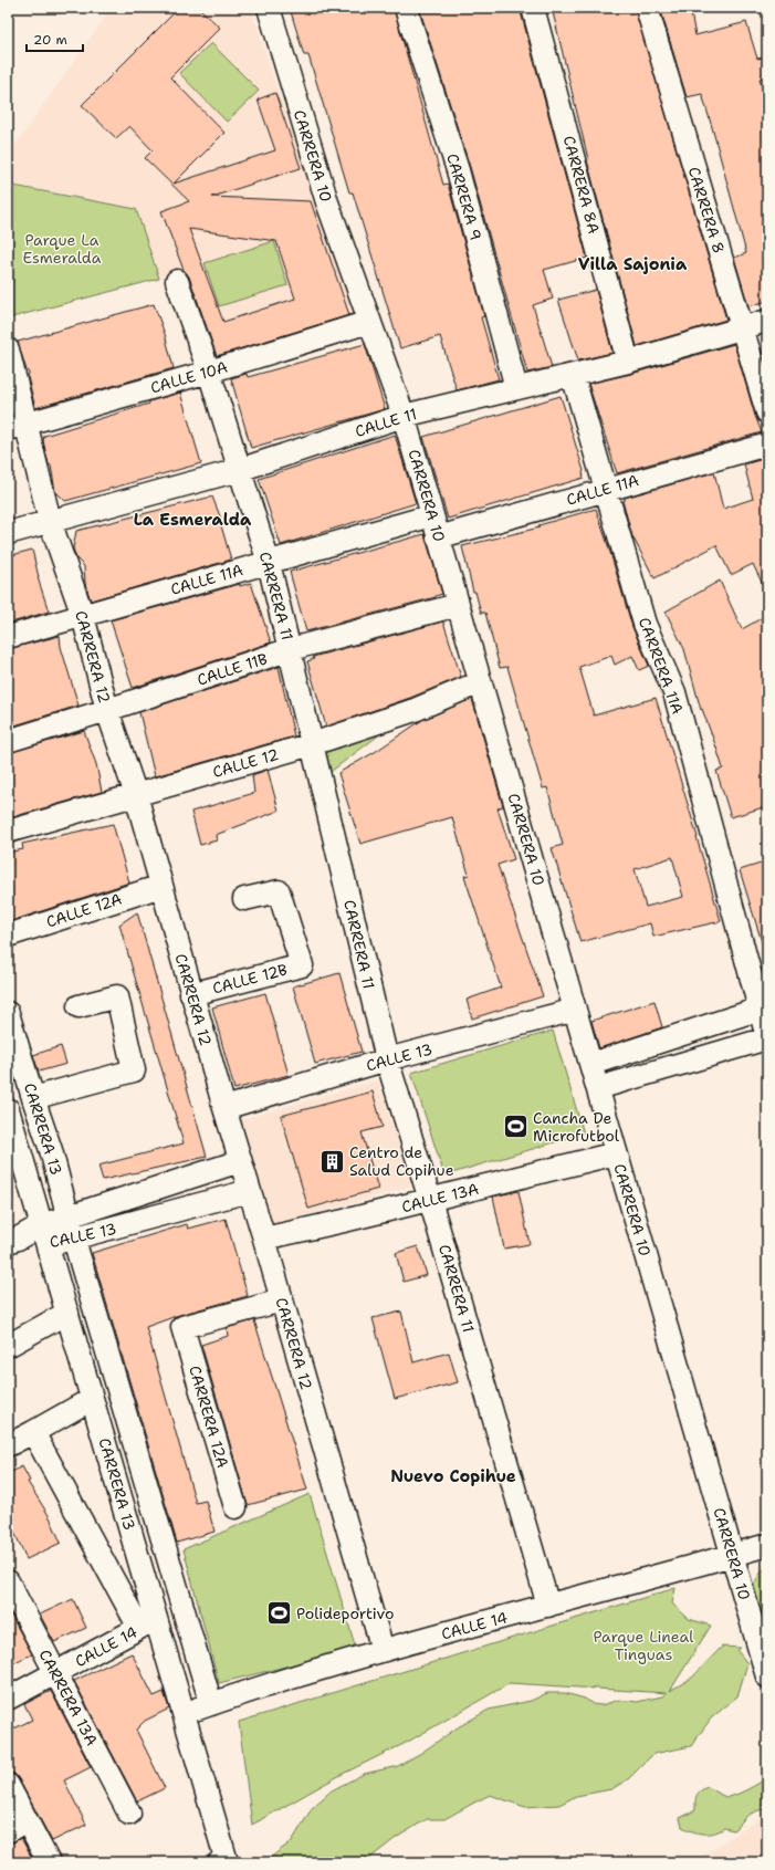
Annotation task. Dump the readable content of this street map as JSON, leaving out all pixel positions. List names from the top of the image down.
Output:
{
  "streets": {
    "street": [
      "CARRERA 10",
      "CARRERA 8A",
      "CARRERA 9",
      "CARRERA 8",
      "CALLE 10A",
      "CALLE 11",
      "CALLE 11A",
      "CARRERA 11",
      "CARRERA 12",
      "CARRERA 11A",
      "CALLE 11B",
      "CALLE 12",
      "CALLE 12A",
      "CALLE 12B",
      "CALLE 13",
      "CARRERA 13",
      "CALLE 13A",
      "CARRERA 12A",
      "CALLE 14",
      "CARRERA 13A"
    ]
  },
  "crossings": [
    ["CARRERA 10", "CALLE 10A"],
    ["CARRERA 10", "CALLE 11"],
    ["CARRERA 10", "CALLE 11A"],
    ["CARRERA 10", "CALLE 11B"],
    ["CARRERA 10", "CALLE 12"],
    ["CARRERA 10", "CALLE 13"],
    ["CARRERA 10", "CALLE 13A"],
    ["CARRERA 10", "CALLE 14"],
    ["CARRERA 8A", "CALLE 11"],
    ["CARRERA 9", "CALLE 11"],
    ["CARRERA 8", "CALLE 11"],
    ["CALLE 10A", "CARRERA 11"],
    ["CALLE 10A", "CARRERA 12"],
    ["CALLE 11", "CARRERA 11"],
    ["CALLE 11", "CARRERA 12"],
    ["CALLE 11", "CARRERA 11A"],
    ["CALLE 11A", "CARRERA 11"],
    ["CALLE 11A", "CARRERA 12"],
    ["CALLE 11A", "CARRERA 11A"],
    ["CARRERA 11", "CALLE 11B"],
    ["CARRERA 11", "CALLE 12"],
    ["CARRERA 11", "CALLE 13"],
    ["CARRERA 11", "CALLE 13A"],
    ["CARRERA 11", "CALLE 14"],
    ["CARRERA 12", "CALLE 11B"],
    ["CARRERA 12", "CALLE 12"],
    ["CARRERA 12", "CALLE 12A"],
    ["CARRERA 12", "CALLE 12B"],
    ["CARRERA 12", "CALLE 13"],
    ["CARRERA 12", "CALLE 13A"],
    ["CARRERA 12", "CARRERA 12A"],
    ["CARRERA 12", "CALLE 14"],
    ["CALLE 13", "CARRERA 13"],
    ["CARRERA 13", "CALLE 14"],
    ["CALLE 14", "CARRERA 13A"]
  ],
  "districts": ["Villa Sajonia", "La Esmeralda", "Nuevo Copihue"],
  "parks": ["Parque La Esmeralda", "Parque Lineal Tinguas"],
  "places": {
    "sports": ["Cancha De Microfutbol", "Polideportivo"],
    "building": ["Centro de Salud Copihue"]
  },
  "scale_bar": "20 m"
}
